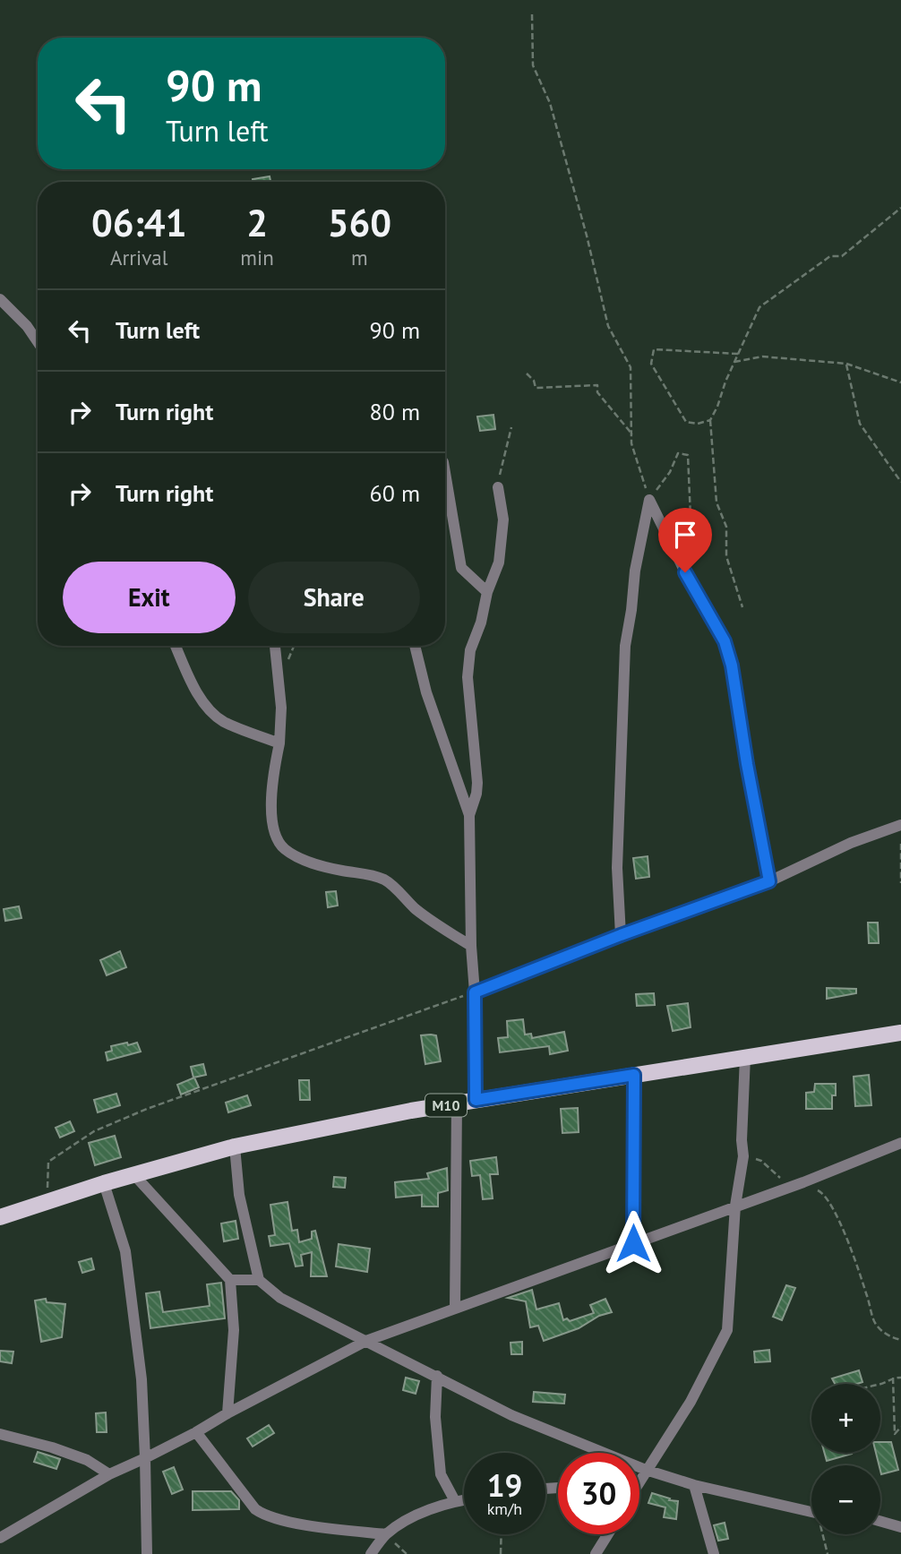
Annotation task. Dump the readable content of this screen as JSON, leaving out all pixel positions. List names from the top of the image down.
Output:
{
  "streets": {
    "main road": ["M10"]
  },
  "page": {
    "turn": ["90 m", "Turn left"],
    "eta": [
      "06:41",
      "Arrival",
      "2",
      "min",
      "560",
      "m"
    ],
    "list": [
      {
        "name": "Turn left",
        "value": "90 m"
      },
      {
        "name": "Turn right",
        "value": "80 m"
      },
      {
        "name": "Turn right",
        "value": "60 m"
      }
    ],
    "buttons": ["Exit", "Share"],
    "map_buttons": ["+", "−"],
    "speed": "19 km/h",
    "limit": "30"
  }
}
